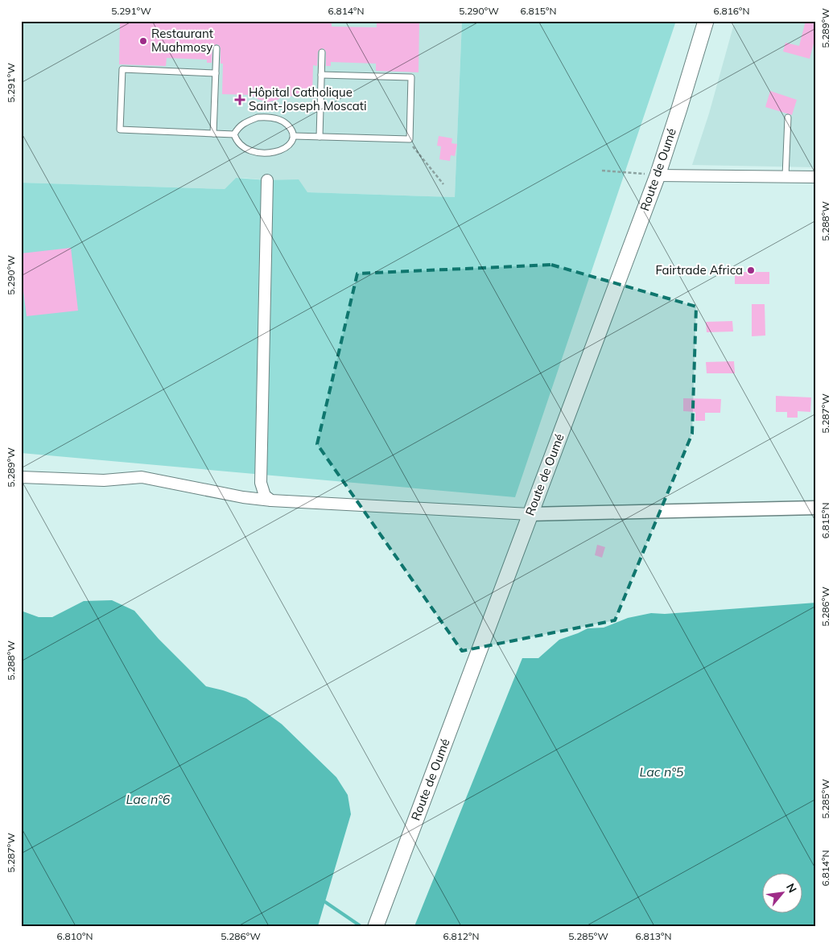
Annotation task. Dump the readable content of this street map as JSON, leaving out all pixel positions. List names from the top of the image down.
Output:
{
  "streets": {
    "main road": ["Route de Oumé"]
  },
  "water": ["Lac n°5", "Lac n°6"],
  "places": {
    "other": ["Restaurant Muahmosy", "Fairtrade Africa"],
    "health": ["Hôpital Catholique Saint-Joseph Moscati"]
  },
  "north": "top right",
  "coordinates": [
    "5.291°W",
    "6.814°N",
    "5.290°W",
    "6.815°N",
    "6.816°N",
    "5.289°W",
    "5.288°W",
    "5.287°W",
    "5.286°W",
    "5.285°W",
    "6.810°N",
    "6.812°N",
    "6.813°N"
  ]
}
